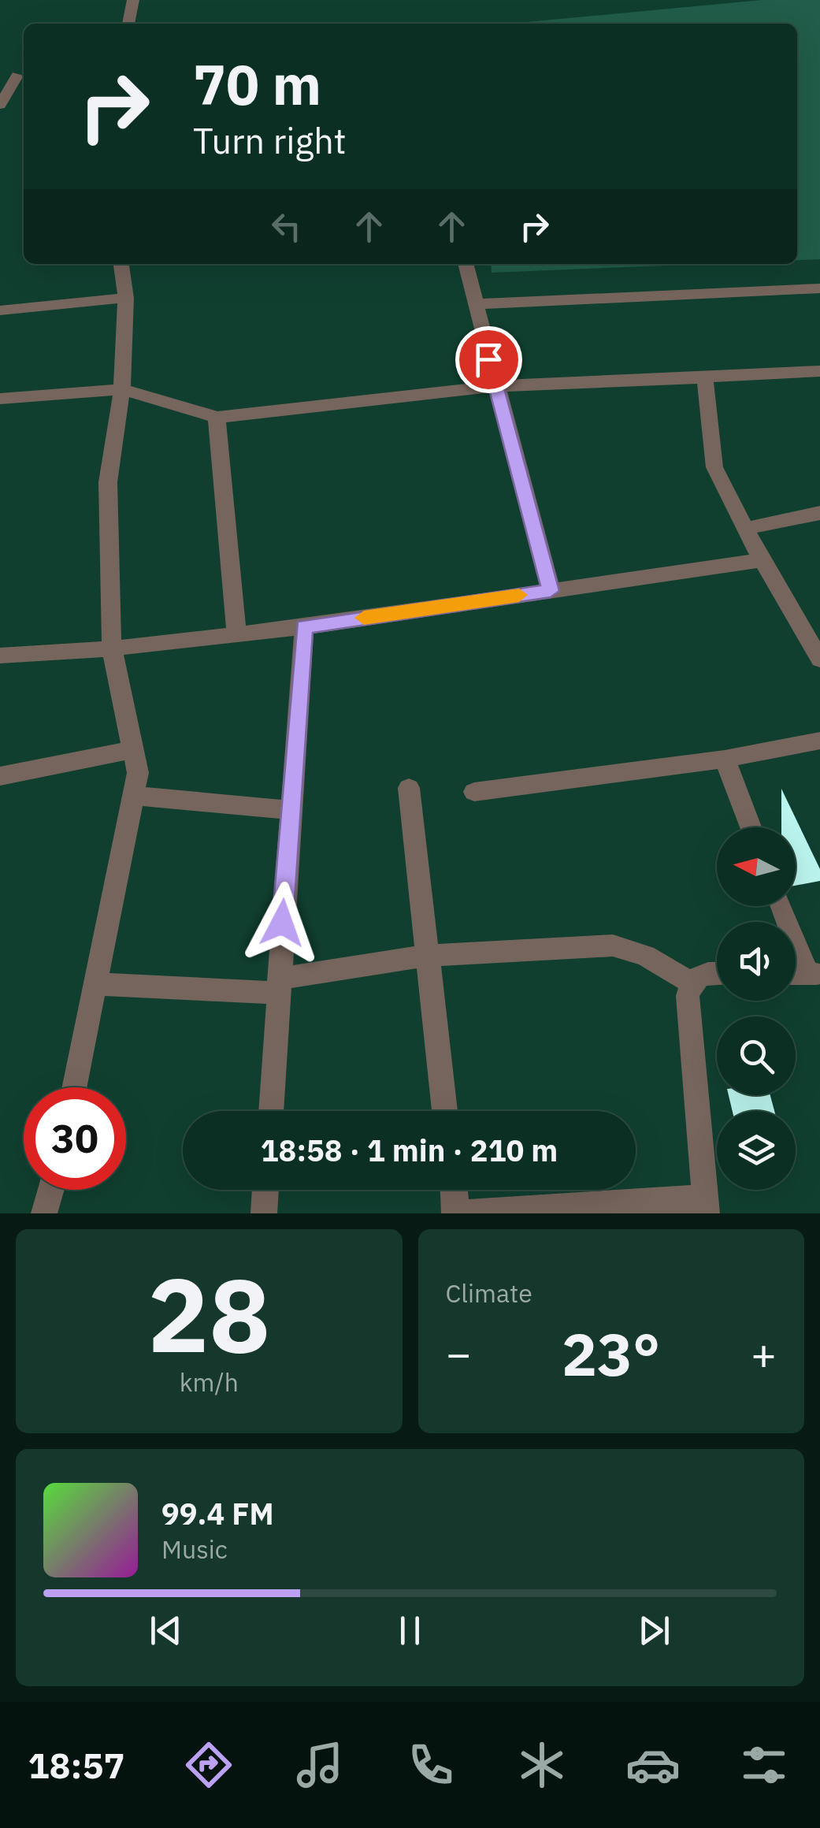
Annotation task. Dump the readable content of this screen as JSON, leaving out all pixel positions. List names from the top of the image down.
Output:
{
  "north": "left",
  "page": {
    "turn": ["70 m", "Turn right"],
    "limit": "30",
    "trip": "18:58 · 1 min · 210 m",
    "tile": [
      ["28", "km/h"],
      "Climate"
    ],
    "heat": ["−", "23°", "+"],
    "song": ["99.4 FM", "Music"],
    "tabs": "18:57"
  }
}
